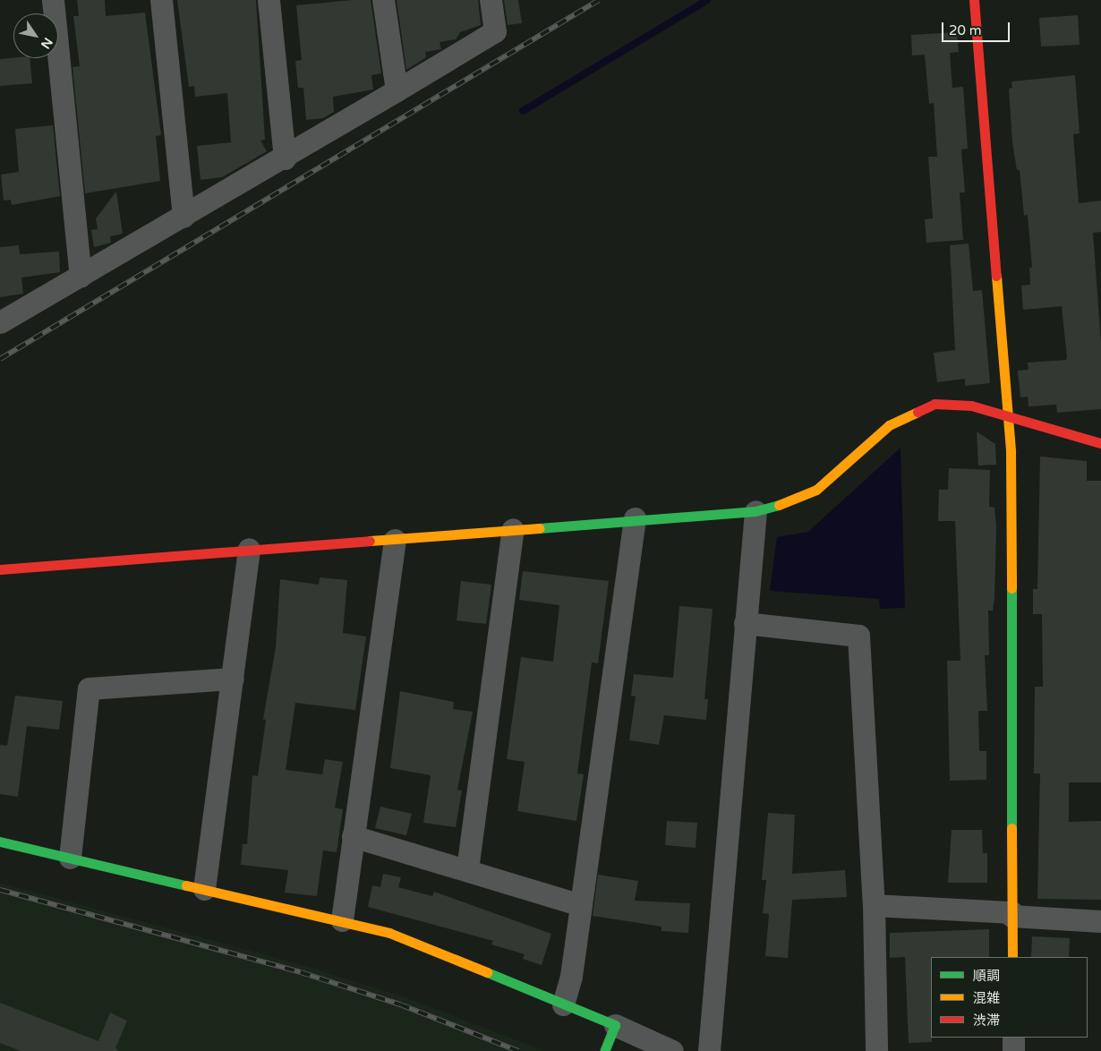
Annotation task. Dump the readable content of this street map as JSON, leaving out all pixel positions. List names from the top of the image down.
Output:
{
  "legend": ["順調", "混雑", "渋滞"],
  "scale_bar": "20 m",
  "north": "bottom right"
}
